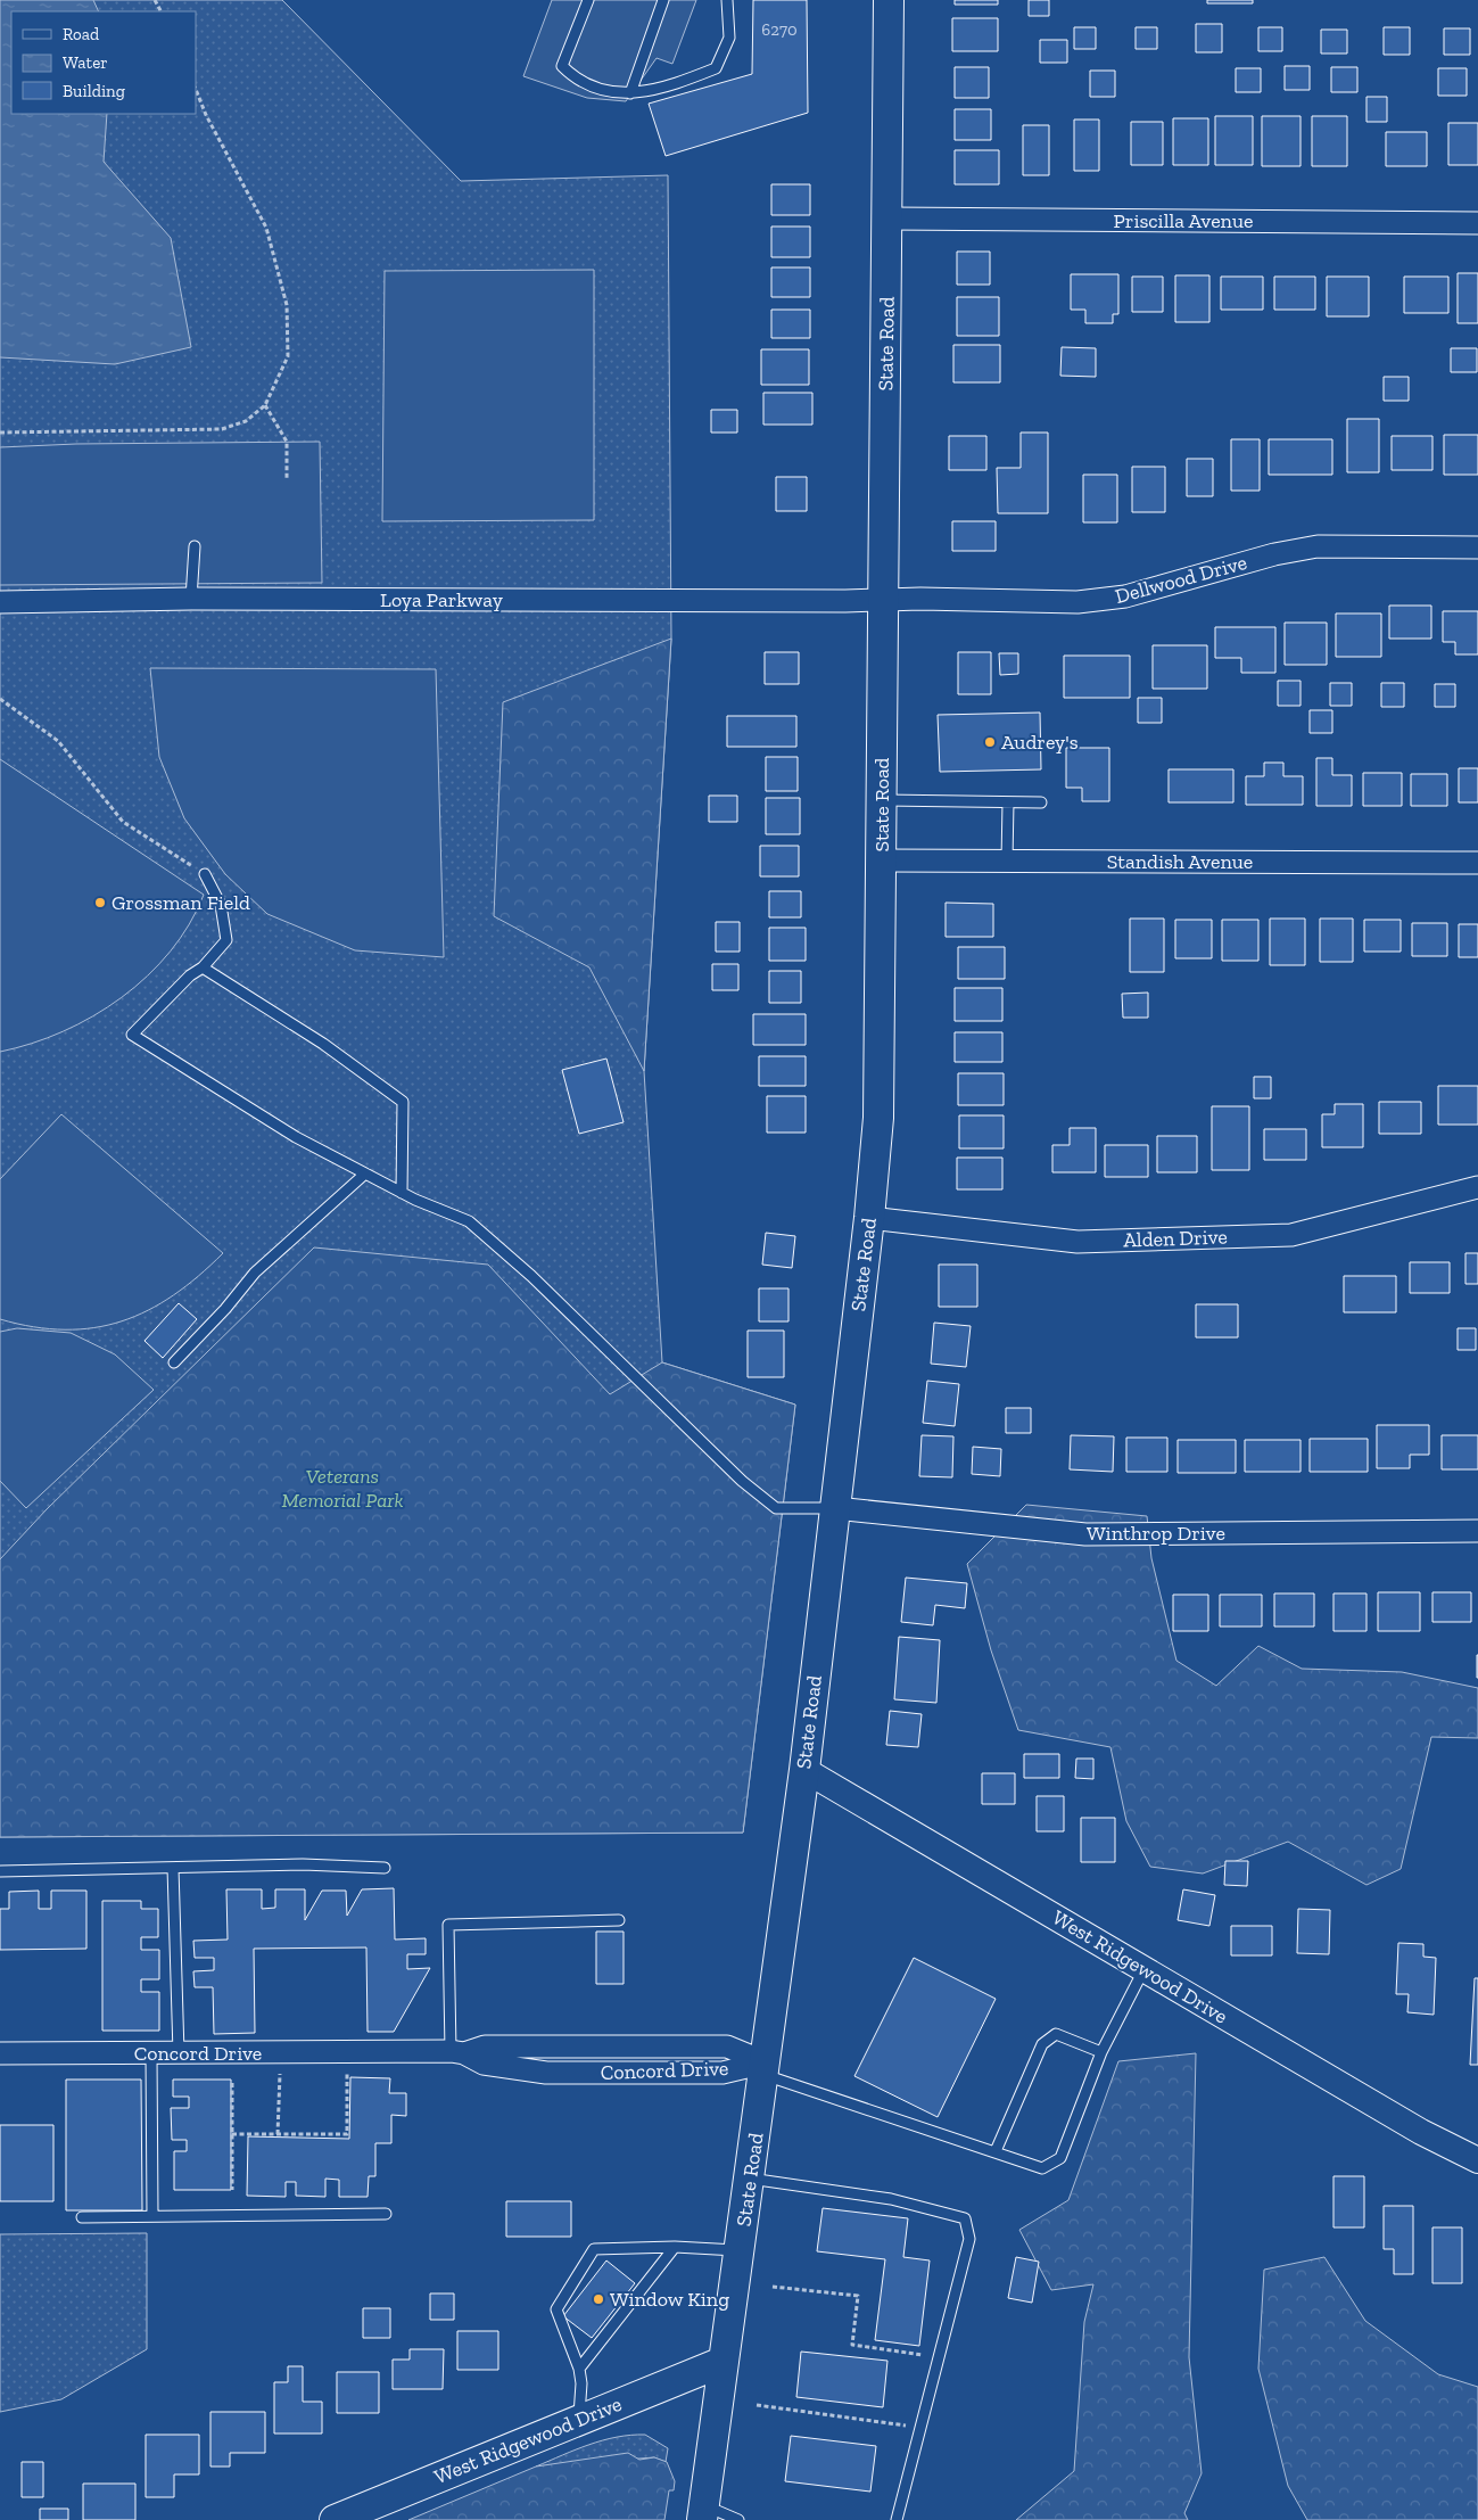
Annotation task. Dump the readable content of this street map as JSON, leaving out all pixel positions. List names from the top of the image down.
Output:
{
  "streets": {
    "main road": ["State Road", "West Ridgewood Drive"],
    "street": [
      "Priscilla Avenue",
      "Dellwood Drive",
      "Loya Parkway",
      "Standish Avenue",
      "Alden Drive",
      "Winthrop Drive",
      "Concord Drive"
    ]
  },
  "crossings": [
    ["Priscilla Avenue", "State Road"],
    ["State Road", "Dellwood Drive"],
    ["State Road", "Loya Parkway"],
    ["State Road", "Standish Avenue"],
    ["State Road", "Alden Drive"],
    ["State Road", "Winthrop Drive"],
    ["State Road", "West Ridgewood Drive"],
    ["State Road", "Concord Drive"],
    ["Dellwood Drive", "Loya Parkway"]
  ],
  "parks": ["Veterans Memorial Park"],
  "places": ["Audrey's", "Grossman Field", "Window King"],
  "house_numbers": ["6270"],
  "legend": ["Road", "Water", "Building"]
}
